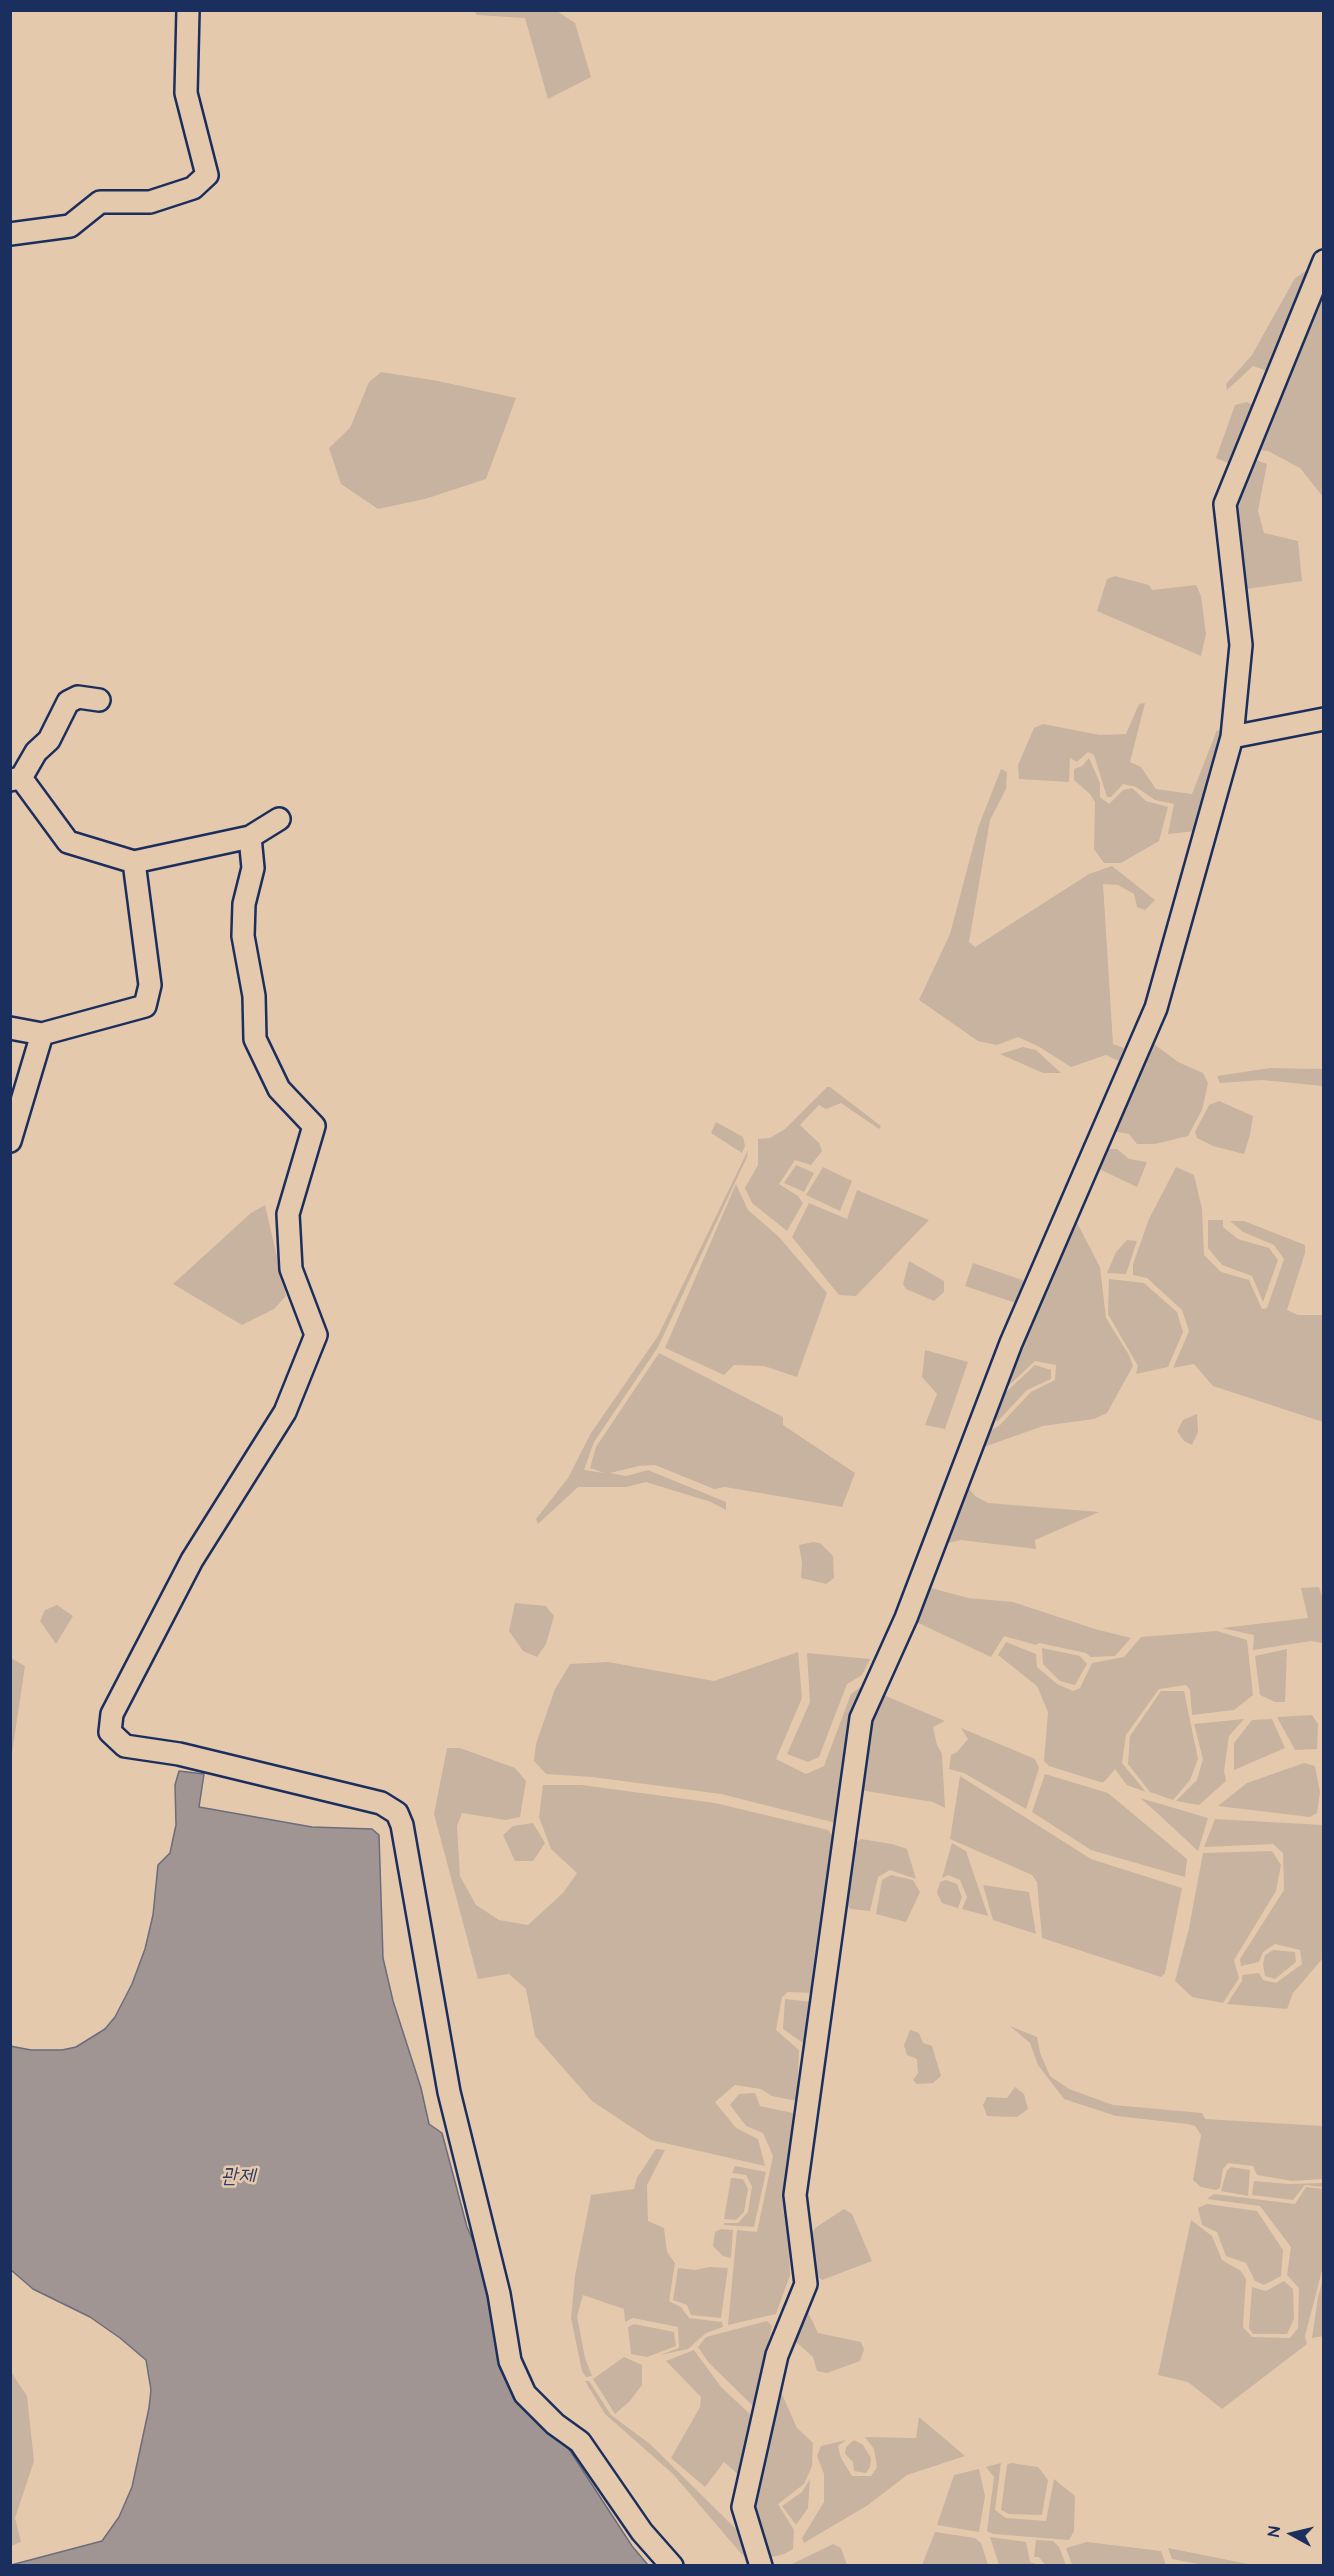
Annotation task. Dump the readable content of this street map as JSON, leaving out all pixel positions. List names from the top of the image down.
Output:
{
  "water": ["관제"],
  "north": "left"
}
